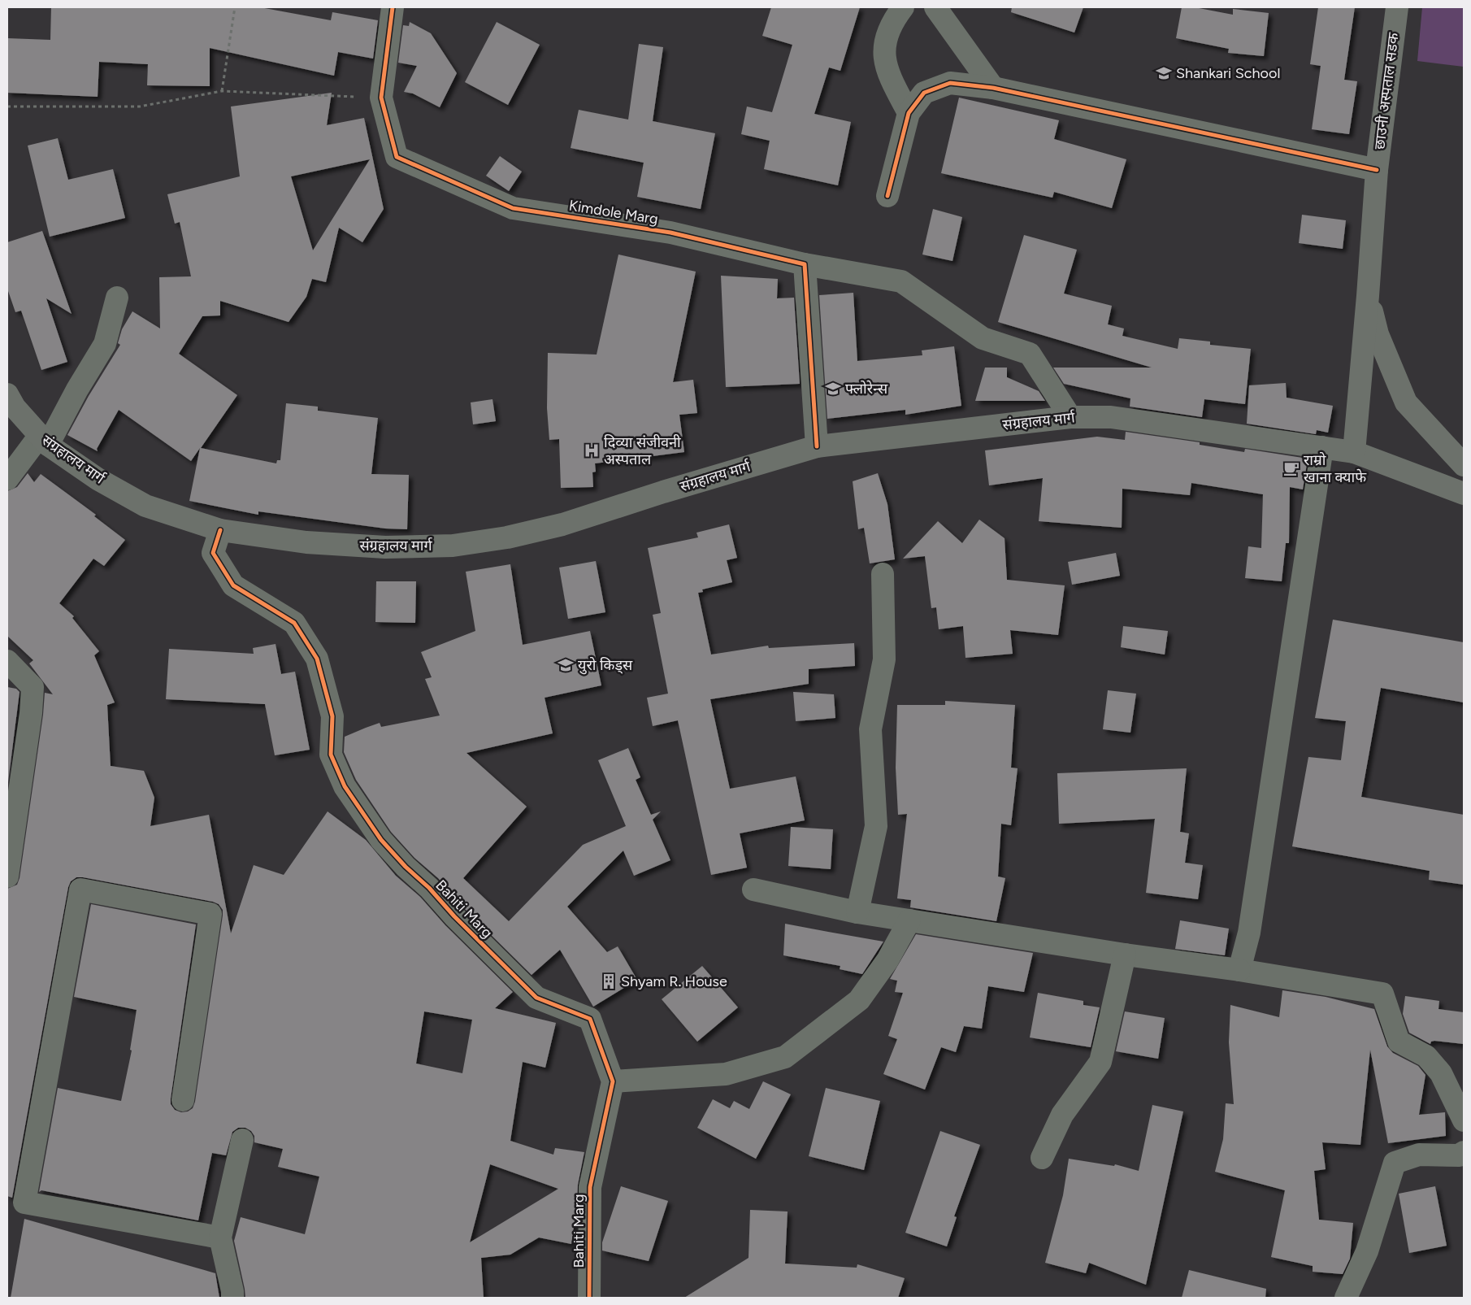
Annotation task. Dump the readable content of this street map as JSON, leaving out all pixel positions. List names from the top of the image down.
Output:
{
  "streets": {
    "main road": ["छाउनी अस्पताल सडक", "संग्रहालय मार्ग"],
    "street": ["Kimdole Marg", "Bahiti Marg"]
  },
  "crossings": [
    ["छाउनी अस्पताल सडक", "संग्रहालय मार्ग"],
    ["संग्रहालय मार्ग", "Bahiti Marg"]
  ],
  "places": {
    "school or university": ["Shankari School", "फ्लोरेन्स", "युरो किड्स"],
    "hospital": ["दिव्या संजीवनी अस्पताल"],
    "cafe": ["राम्रो खाना क्याफे"],
    "building": ["Shyam R. House"]
  }
}
